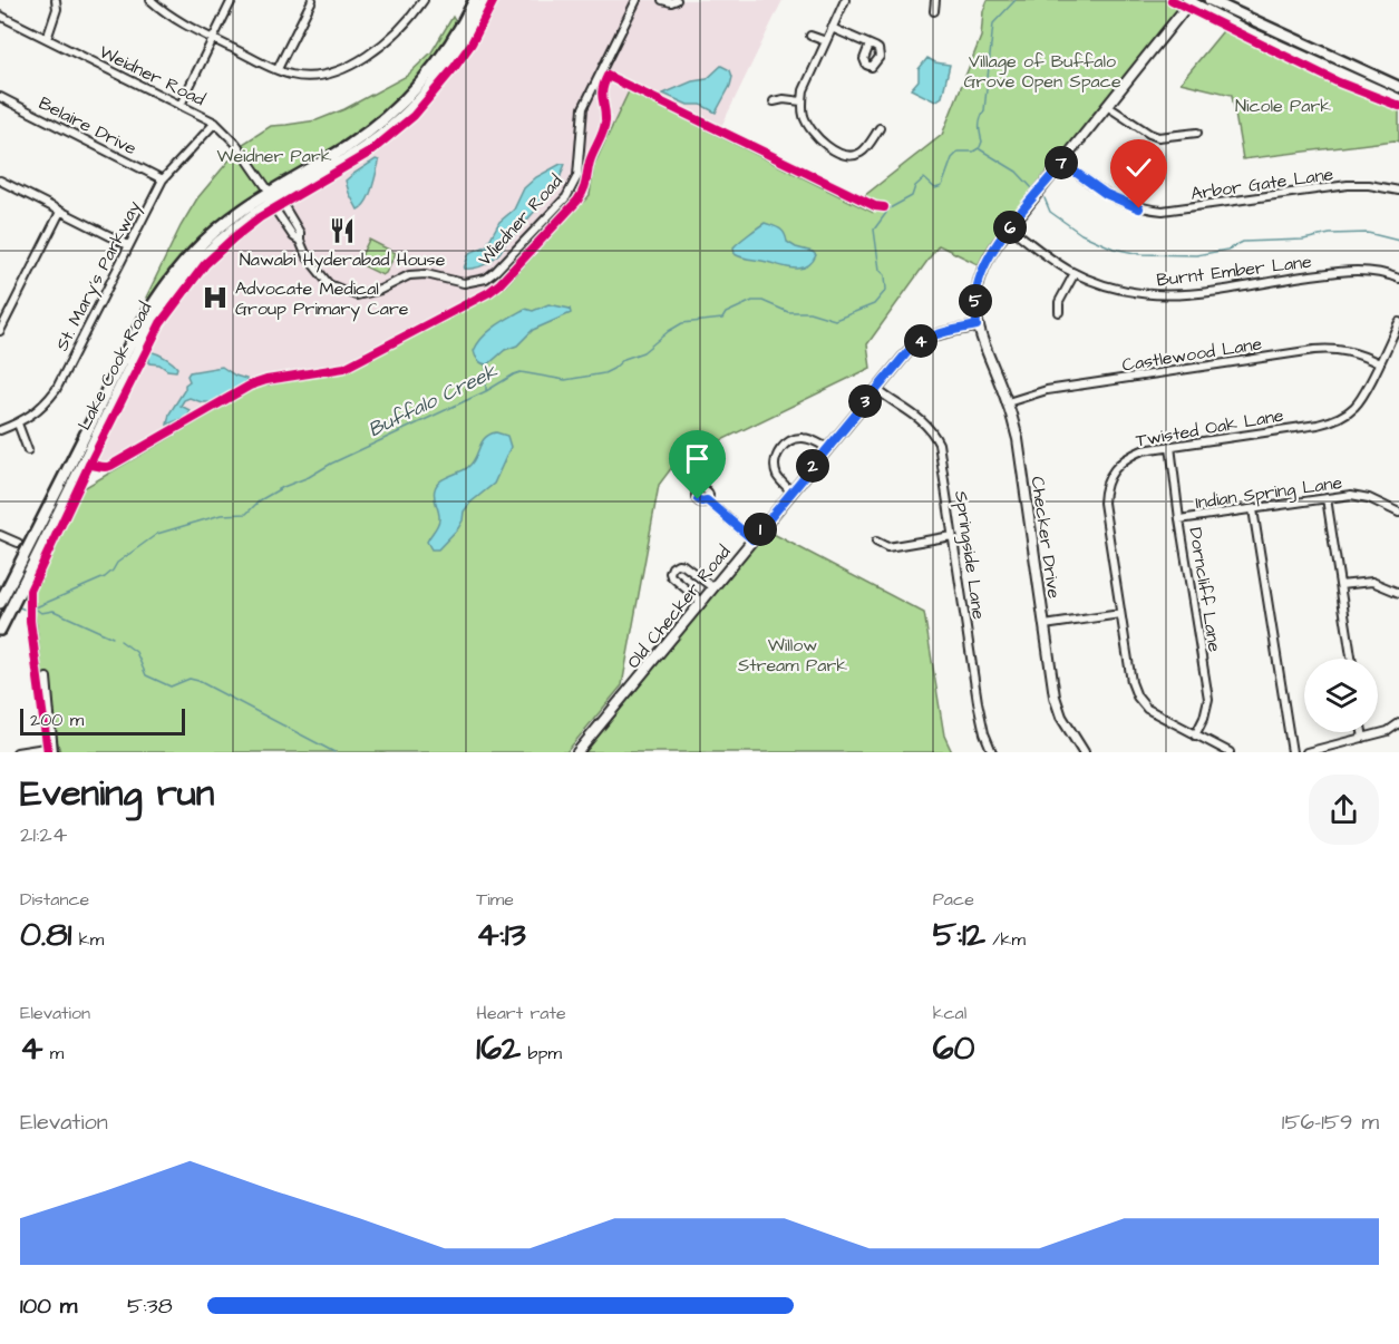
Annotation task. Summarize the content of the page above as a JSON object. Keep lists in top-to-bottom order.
{
  "streets": {
    "main road": ["Lake Cook Road"],
    "street": [
      "Weidner Road",
      "Belaire Drive",
      "Arbor Gate Lane",
      "Wiedner Road",
      "Burnt Ember Lane",
      "St. Mary's Parkway",
      "Castlewood Lane",
      "Twisted Oak Lane",
      "Indian Spring Lane",
      "Checker Drive",
      "Springside Lane",
      "Dorncliff Lane",
      "Old Checker Road"
    ]
  },
  "crossings": [
    ["Weidner Road", "Wiedner Road"],
    ["Weidner Road", "St. Mary's Parkway"],
    ["Weidner Road", "Lake Cook Road"],
    ["Belaire Drive", "St. Mary's Parkway"],
    ["Castlewood Lane", "Twisted Oak Lane"],
    ["Castlewood Lane", "Checker Drive"],
    ["Twisted Oak Lane", "Dorncliff Lane"],
    ["Indian Spring Lane", "Dorncliff Lane"],
    ["Checker Drive", "Old Checker Road"],
    ["Springside Lane", "Old Checker Road"]
  ],
  "water": ["Buffalo Creek"],
  "parks": [
    "Village of Buffalo Grove Open Space",
    "Nicole Park",
    "Weidner Park",
    "Willow Stream Park"
  ],
  "places": {
    "restaurant": ["Nawabi Hyderabad House"],
    "hospital": ["Advocate Medical Group Primary Care"]
  },
  "scale_bar": "200 m",
  "page": {
    "pins": [
      "7",
      "6",
      "5",
      "4",
      "3",
      "2",
      "1"
    ],
    "scale": "200 m",
    "heading": ["Evening run", "21:24"],
    "stats": [
      ["Distance", "0.81 km"],
      ["Time", "4:13"],
      ["Pace", "5:12 /km"],
      ["Elevation", "4 m"],
      ["Heart rate", "162 bpm"],
      ["kcal", "60"]
    ],
    "chart": ["Elevation", "156–159 m"],
    "list": [
      {
        "name": "100 m",
        "note": "5:38"
      }
    ]
  }
}
